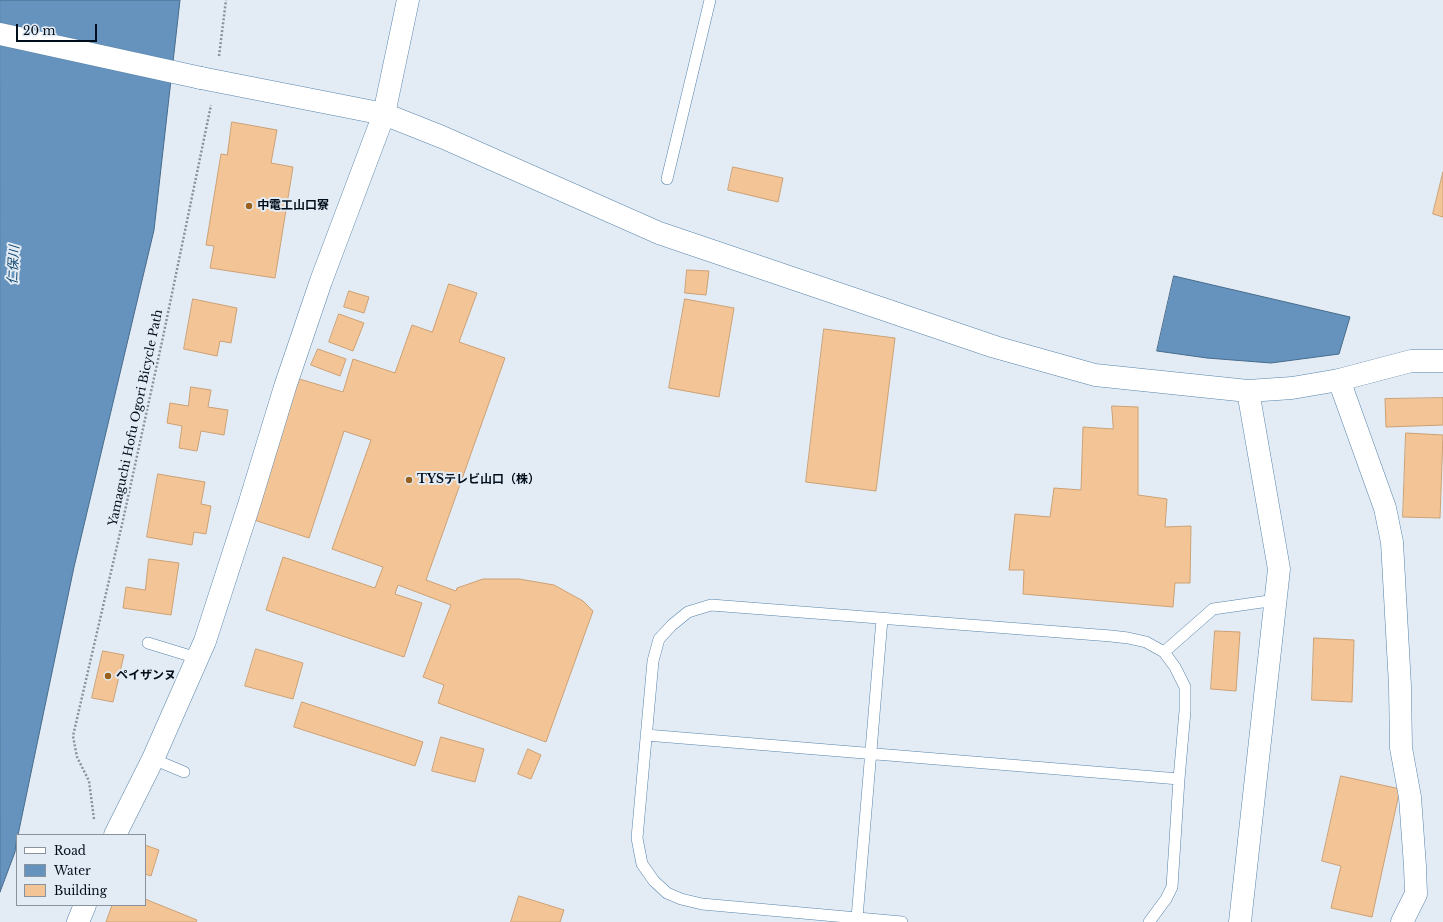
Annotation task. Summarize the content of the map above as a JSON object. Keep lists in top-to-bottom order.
{
  "streets": {
    "path": ["Yamaguchi Hofu Ogori Bicycle Path"]
  },
  "water": ["仁保川"],
  "places": ["中電工山口寮", "TYSテレビ山口（株）", "ペイザンヌ"],
  "legend": ["Road", "Water", "Building"],
  "scale_bar": "20 m"
}
